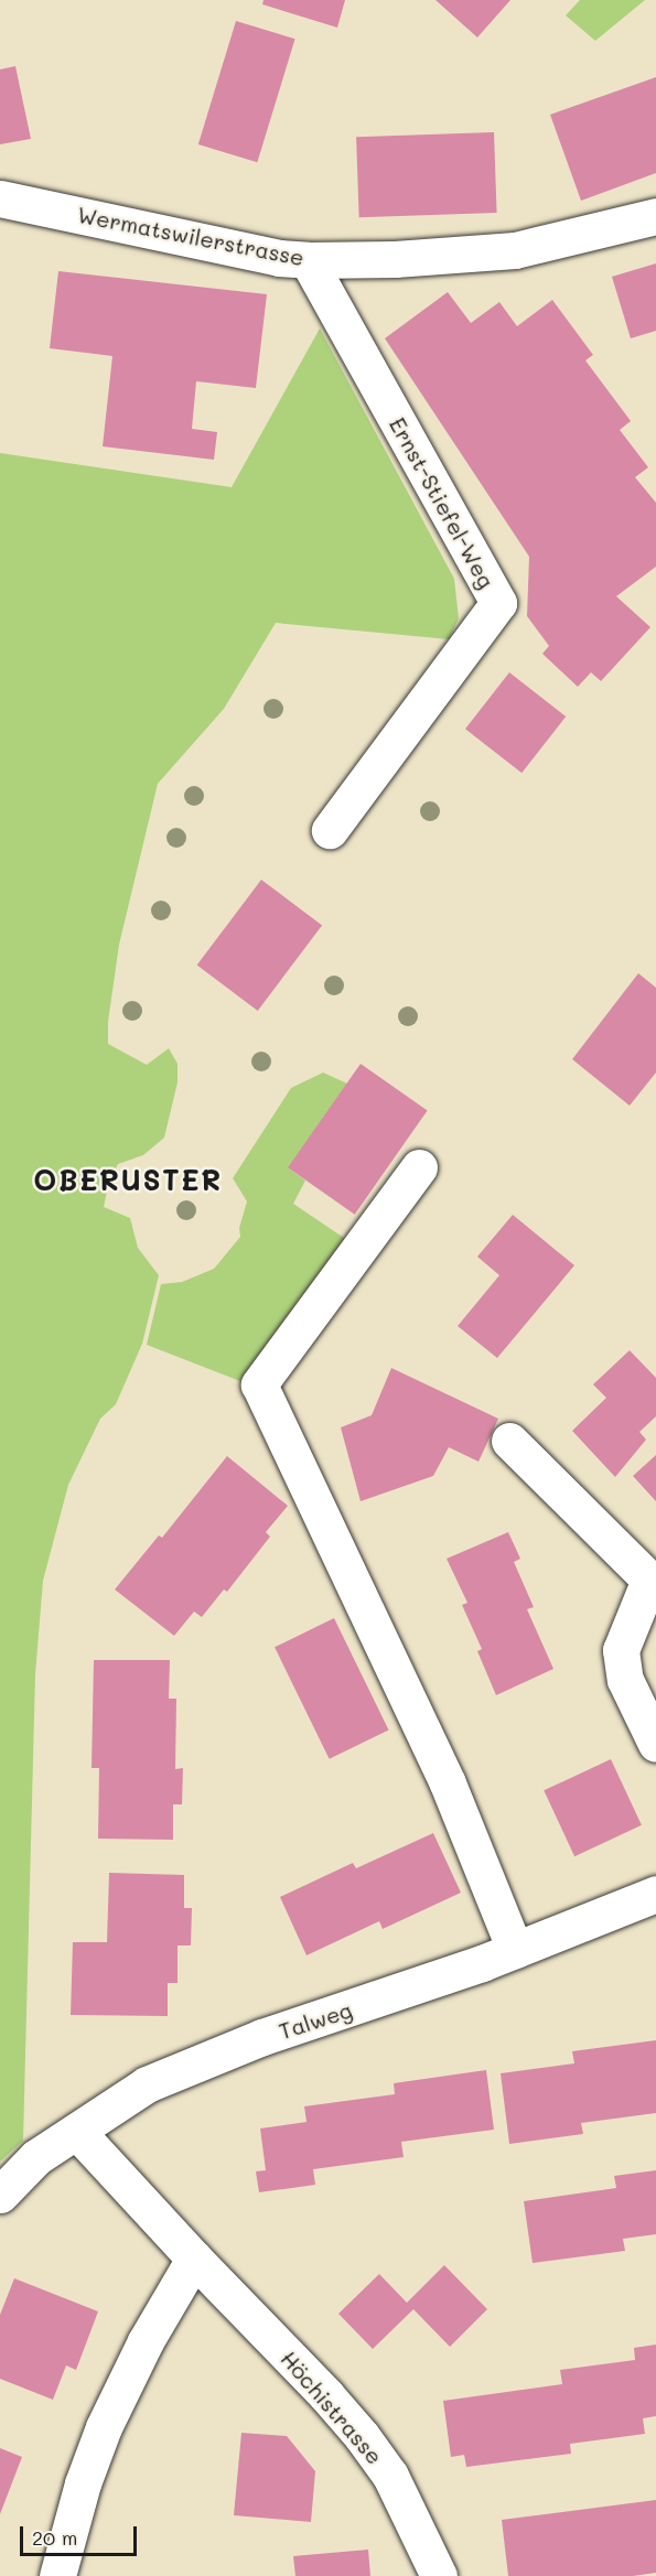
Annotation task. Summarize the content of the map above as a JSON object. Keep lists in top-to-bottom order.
{
  "streets": {
    "street": [
      "Wermatswilerstrasse",
      "Ernst-Stiefel-Weg",
      "Talweg",
      "Höchistrasse"
    ]
  },
  "crossings": [
    ["Wermatswilerstrasse", "Ernst-Stiefel-Weg"],
    ["Talweg", "Höchistrasse"]
  ],
  "districts": ["OBERUSTER"],
  "scale_bar": "20 m"
}
